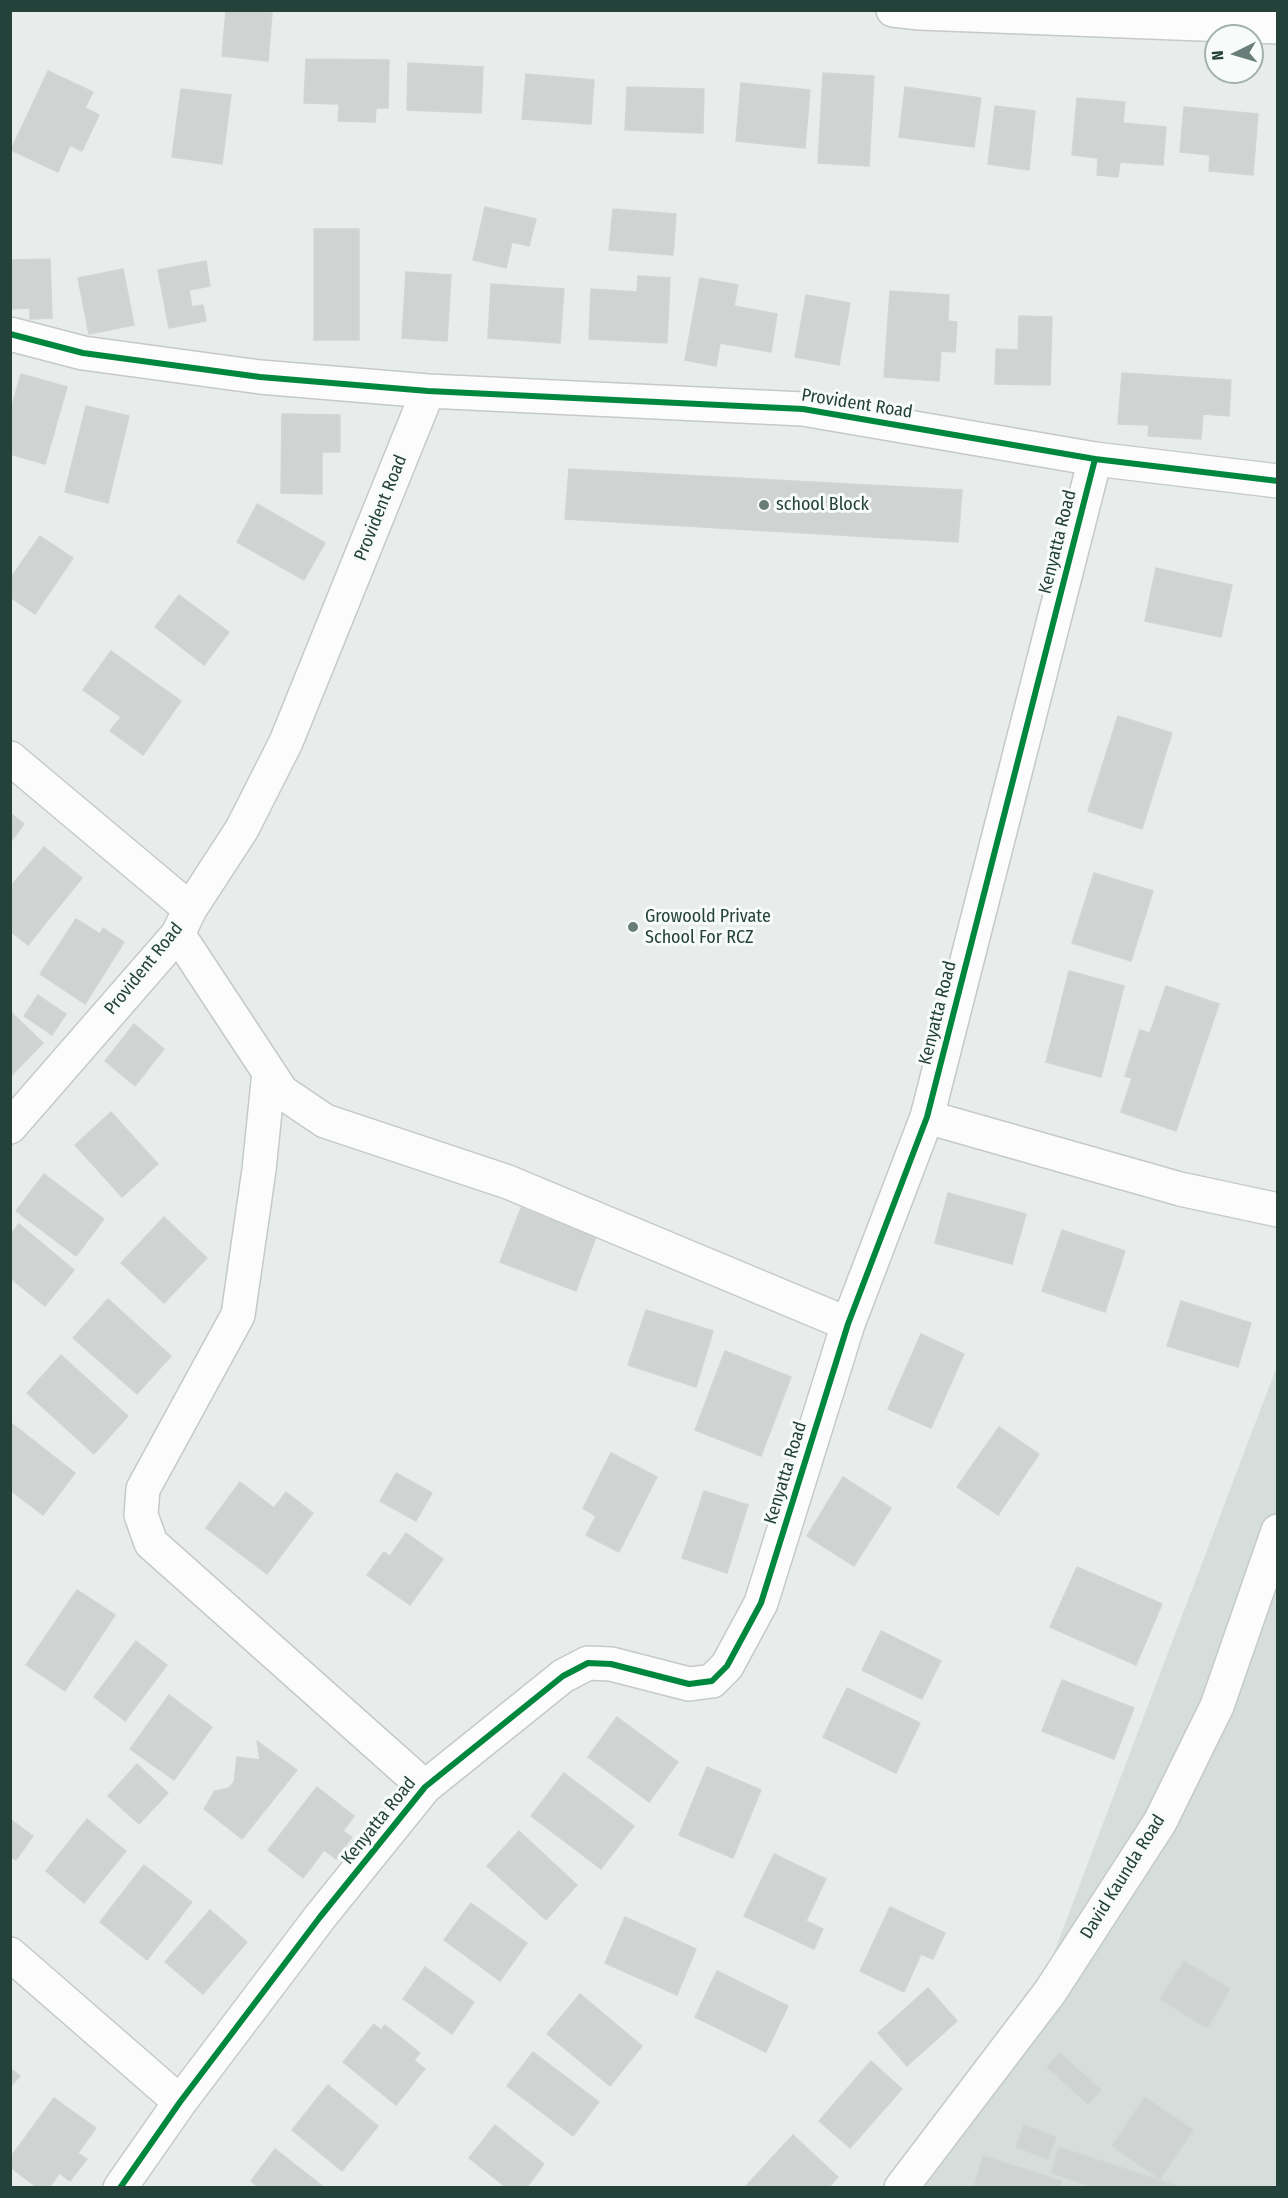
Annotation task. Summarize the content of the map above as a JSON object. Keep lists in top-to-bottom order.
{
  "streets": {
    "street": ["Provident Road", "Kenyatta Road", "David Kaunda Road"]
  },
  "crossings": [
    ["Provident Road", "Kenyatta Road"]
  ],
  "places": ["school Block", "Growoold Private School For RCZ"],
  "north": "left"
}
